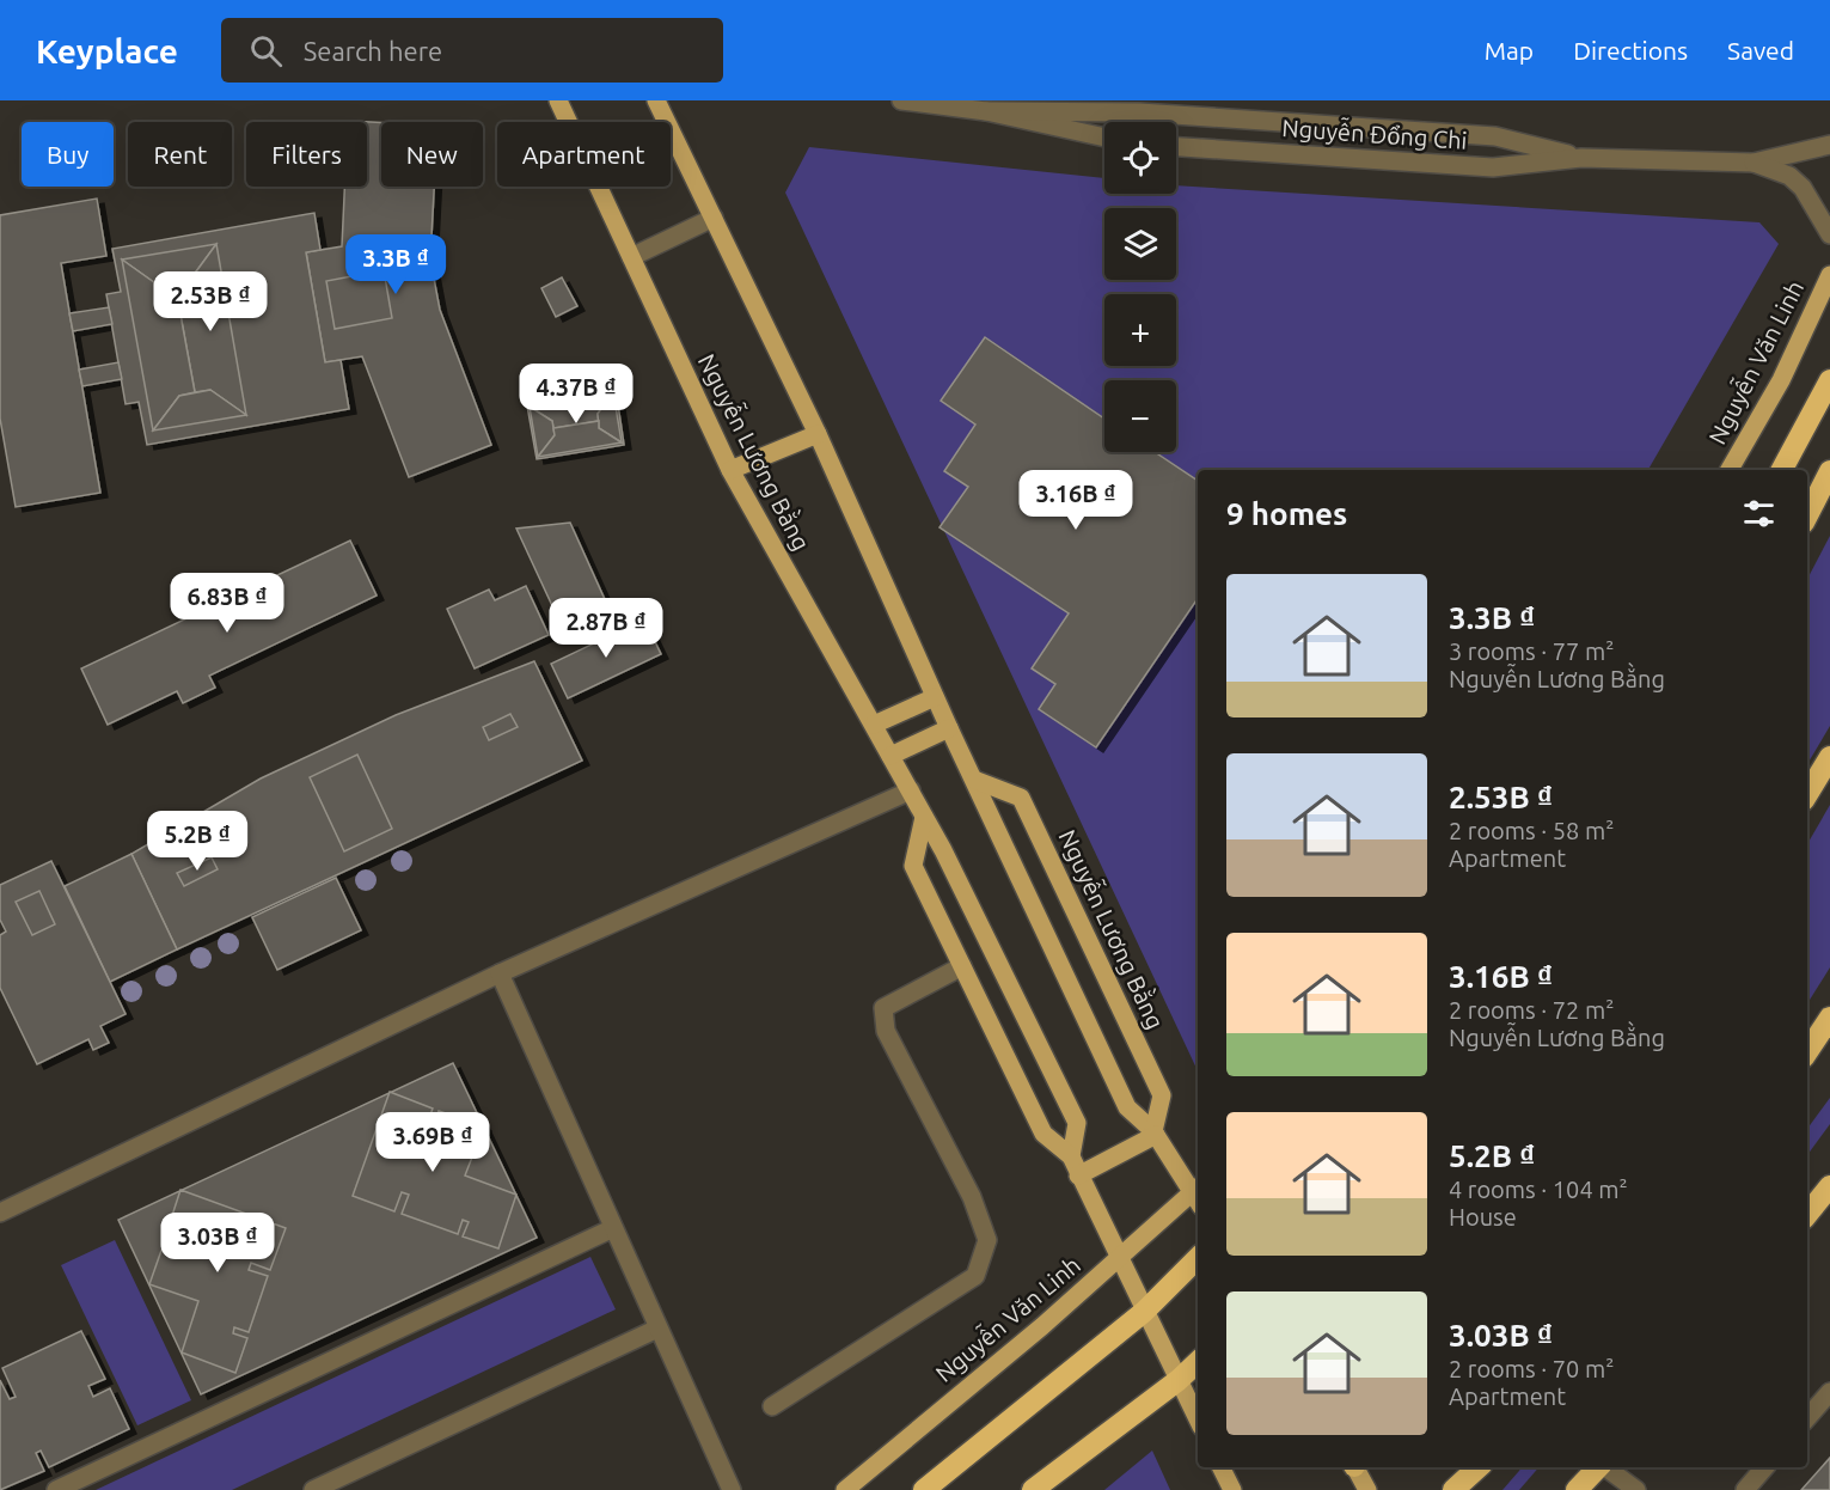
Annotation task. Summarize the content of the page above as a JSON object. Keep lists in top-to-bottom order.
{
  "streets": {
    "main road": ["Nguyễn Văn Linh", "Nguyễn Lương Bằng"],
    "street": ["Nguyễn Đổng Chi"]
  },
  "crossings": [
    ["Nguyễn Văn Linh", "Nguyễn Lương Bằng"]
  ],
  "page": {
    "header": "Keyplace",
    "search": "Search here",
    "nav": ["Map", "Directions", "Saved"],
    "map_buttons": ["+", "−"],
    "chip": [
      "Buy",
      "Rent",
      "Filters",
      "New",
      "Apartment"
    ],
    "price": [
      "3.3B ₫",
      "2.53B ₫",
      "4.37B ₫",
      "3.16B ₫",
      "6.83B ₫",
      "2.87B ₫",
      "5.2B ₫",
      "3.69B ₫",
      "3.03B ₫"
    ],
    "heading": "9 homes",
    "list": [
      {
        "name": "3.3B ₫",
        "note": "3 rooms · 77 m² · Nguyễn Lương Bằng"
      },
      {
        "name": "2.53B ₫",
        "note": "2 rooms · 58 m² · Apartment"
      },
      {
        "name": "3.16B ₫",
        "note": "2 rooms · 72 m² · Nguyễn Lương Bằng"
      },
      {
        "name": "5.2B ₫",
        "note": "4 rooms · 104 m² · House"
      },
      {
        "name": "3.03B ₫",
        "note": "2 rooms · 70 m² · Apartment"
      }
    ]
  }
}
